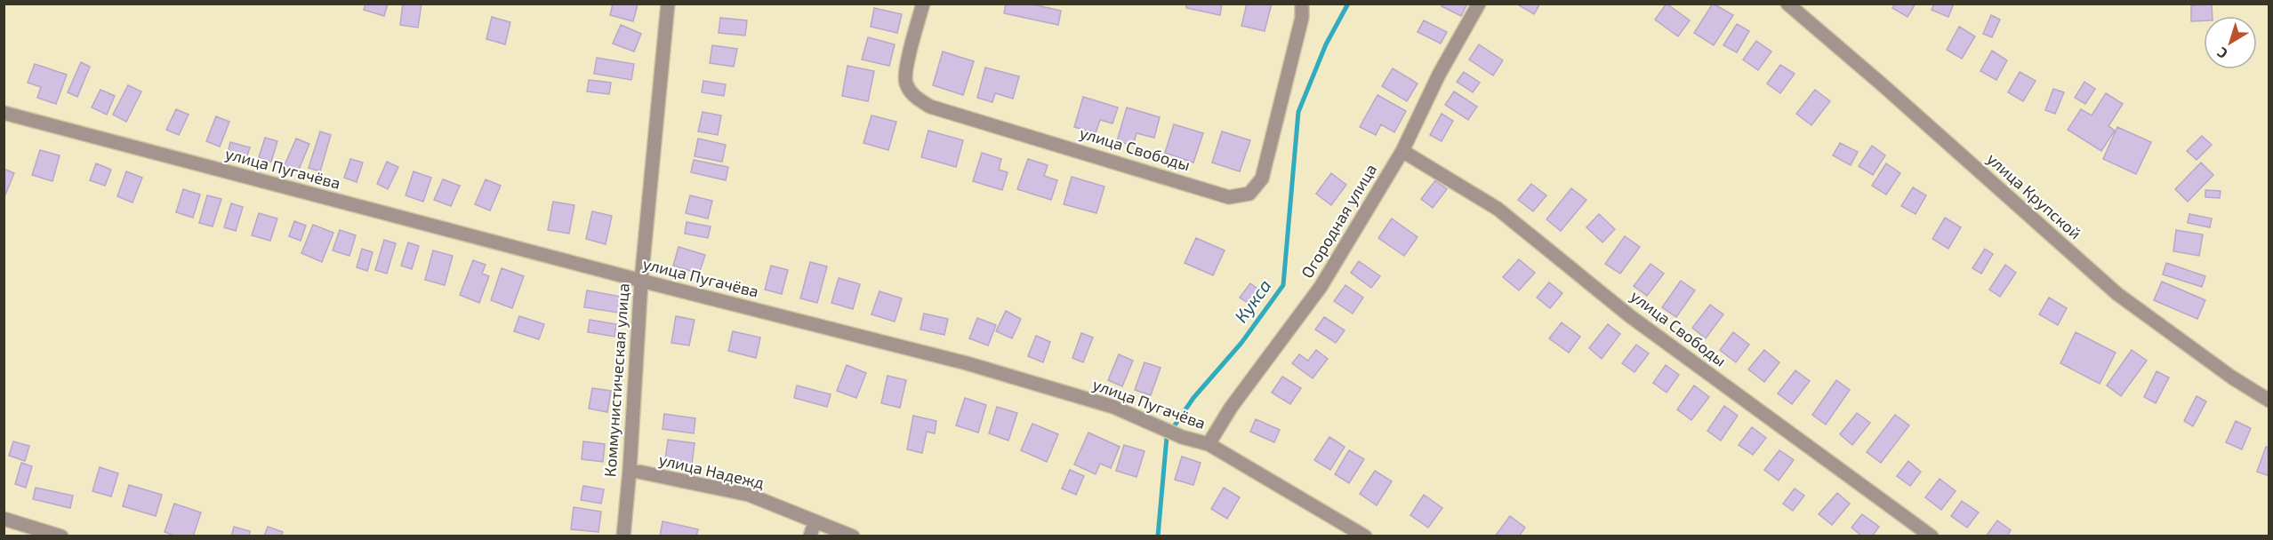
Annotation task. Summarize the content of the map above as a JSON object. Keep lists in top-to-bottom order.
{
  "streets": {
    "street": [
      "улица Свободы",
      "улица Пугачёва",
      "улица Крупской",
      "Огородная улица",
      "Коммунистическая улица",
      "улица Надежд"
    ]
  },
  "crossings": [
    ["улица Свободы", "Огородная улица"],
    ["улица Пугачёва", "Огородная улица"],
    ["улица Пугачёва", "Коммунистическая улица"],
    ["Коммунистическая улица", "улица Надежд"]
  ],
  "water": ["Кукса"],
  "north": "bottom left"
}
